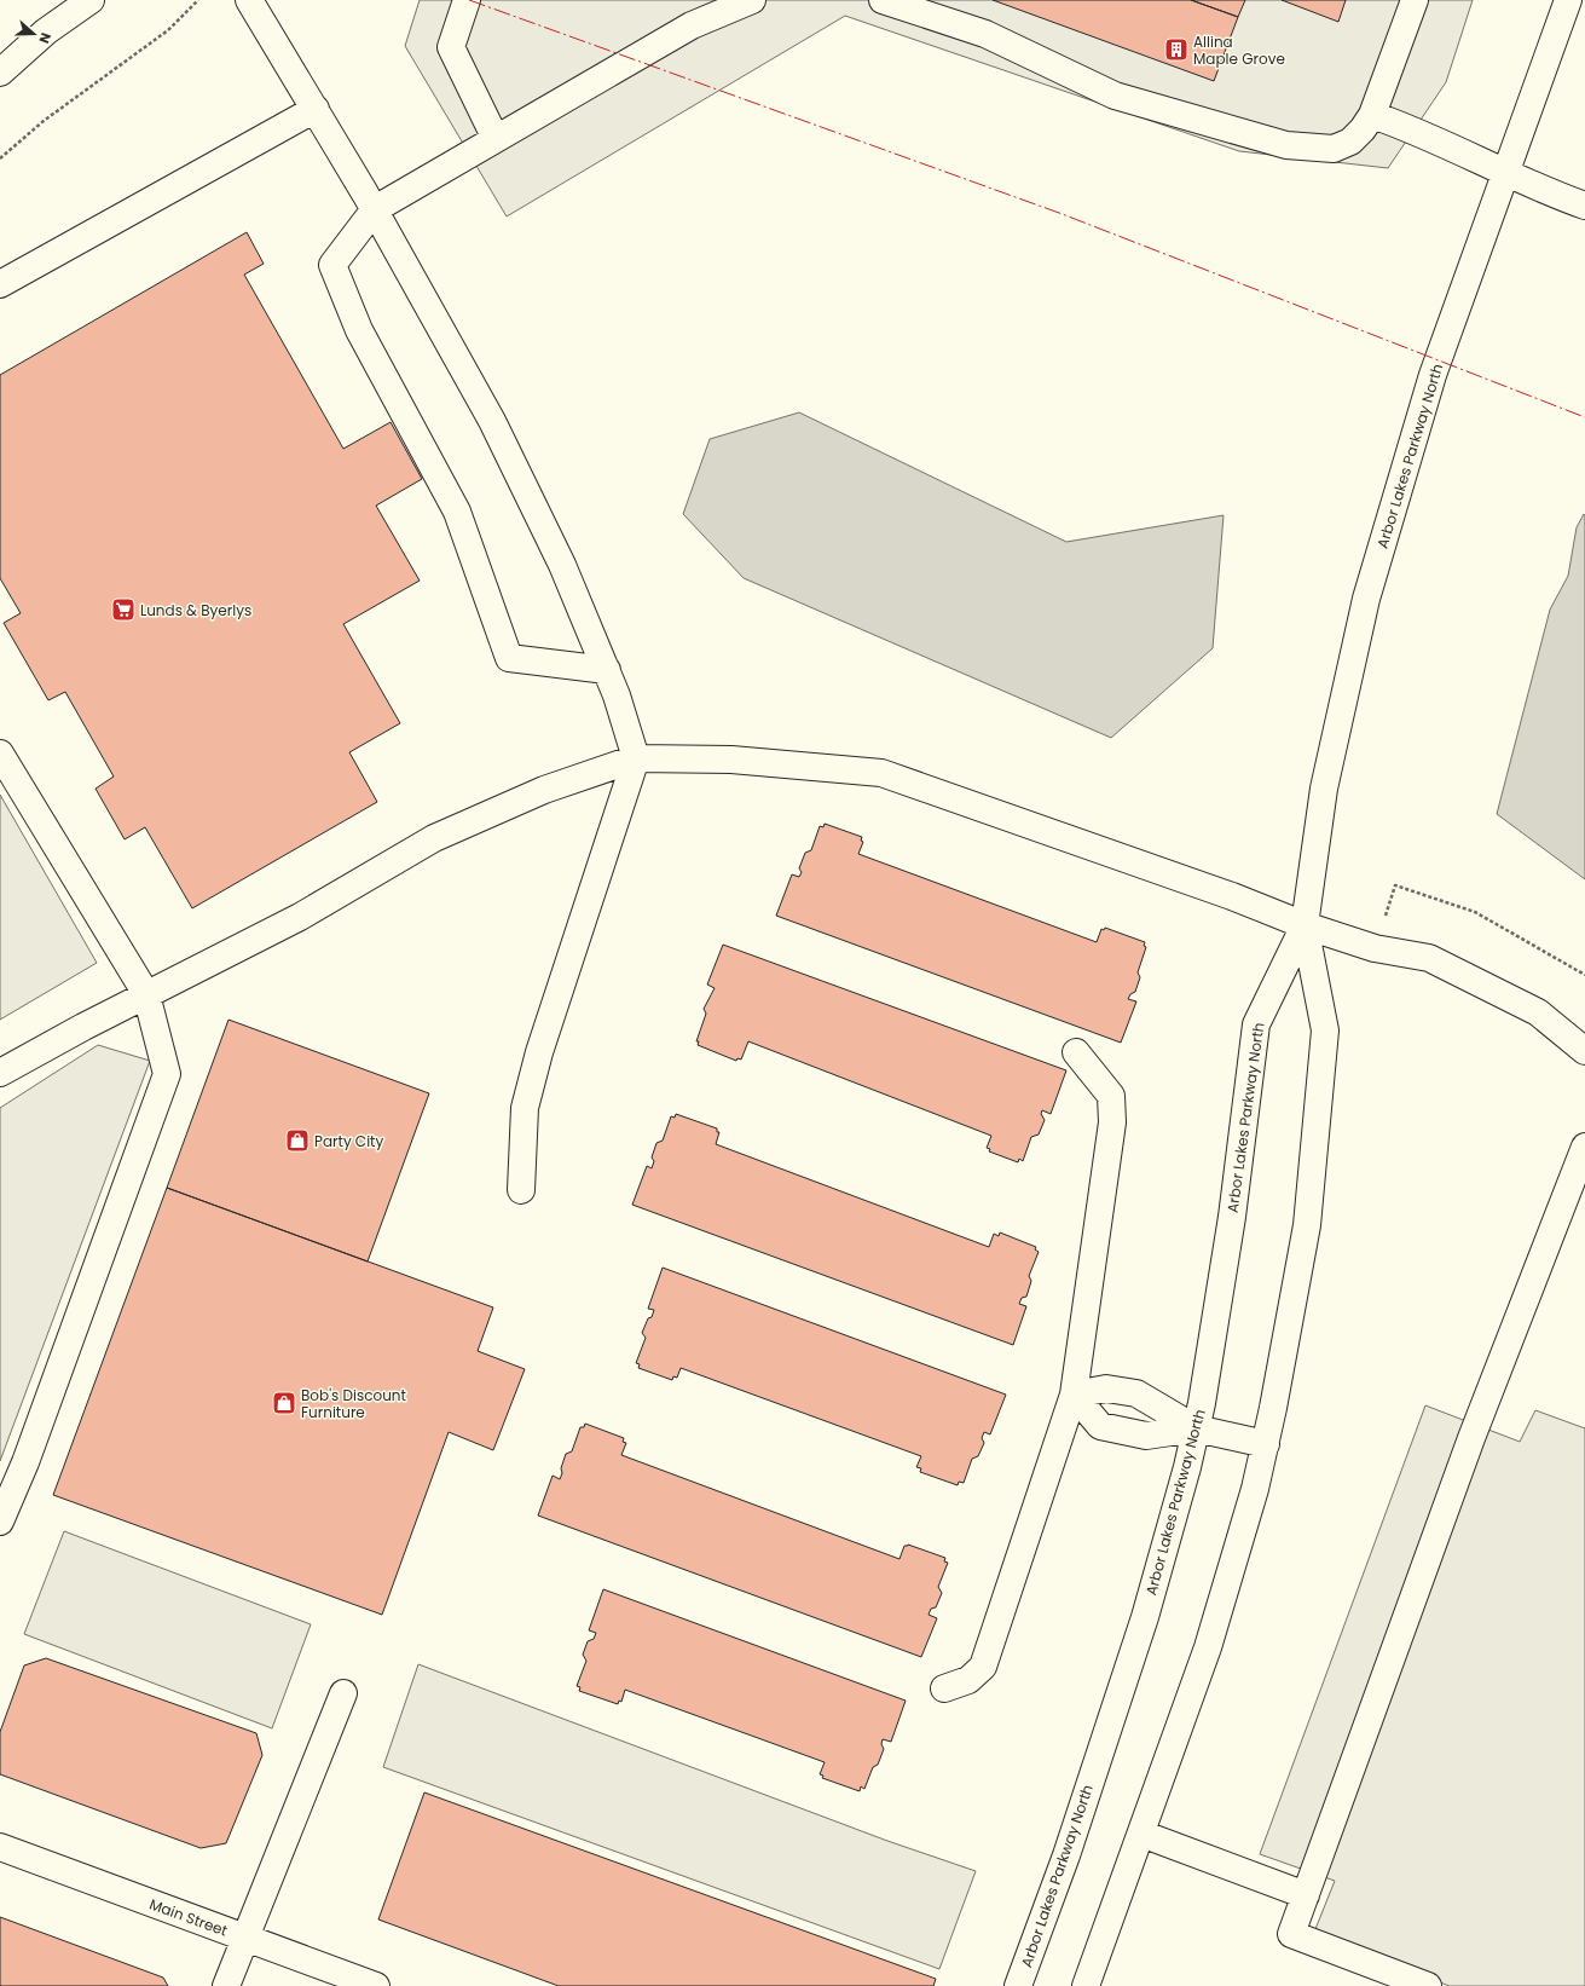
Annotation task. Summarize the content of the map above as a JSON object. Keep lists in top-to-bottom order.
{
  "streets": {
    "street": ["Arbor Lakes Parkway North", "Main Street"]
  },
  "places": {
    "building": ["Allina Maple Grove"],
    "supermarket": ["Lunds & Byerlys"],
    "shop": ["Party City", "Bob's Discount Furniture"]
  },
  "north": "right"
}
